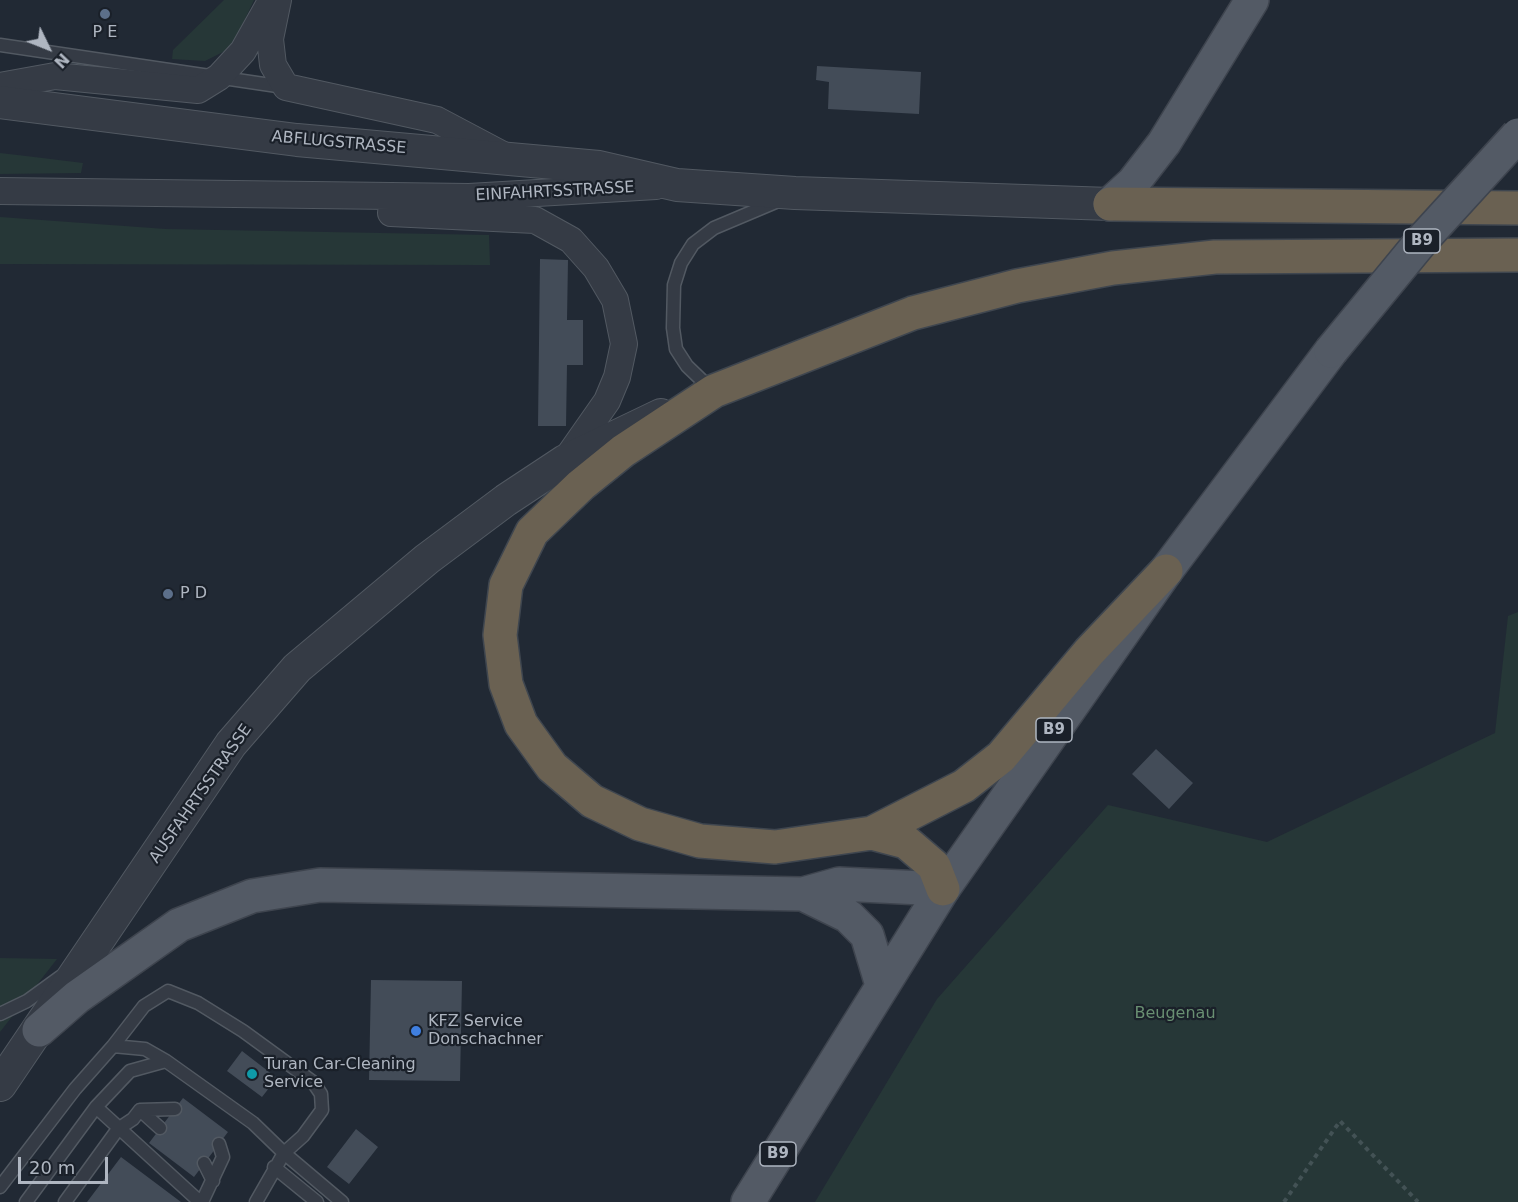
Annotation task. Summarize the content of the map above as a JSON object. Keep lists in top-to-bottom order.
{
  "streets": {
    "main road": ["B9"],
    "street": ["ABFLUGSTRASSE", "EINFAHRTSSTRASSE", "AUSFAHRTSSTRASSE"]
  },
  "crossings": [
    ["ABFLUGSTRASSE", "EINFAHRTSSTRASSE"]
  ],
  "parks": ["Beugenau"],
  "places": [
    "P E",
    "P D",
    "KFZ Service Donschachner",
    "Turan Car-Cleaning Service"
  ],
  "scale_bar": "20 m",
  "north": "bottom right"
}
